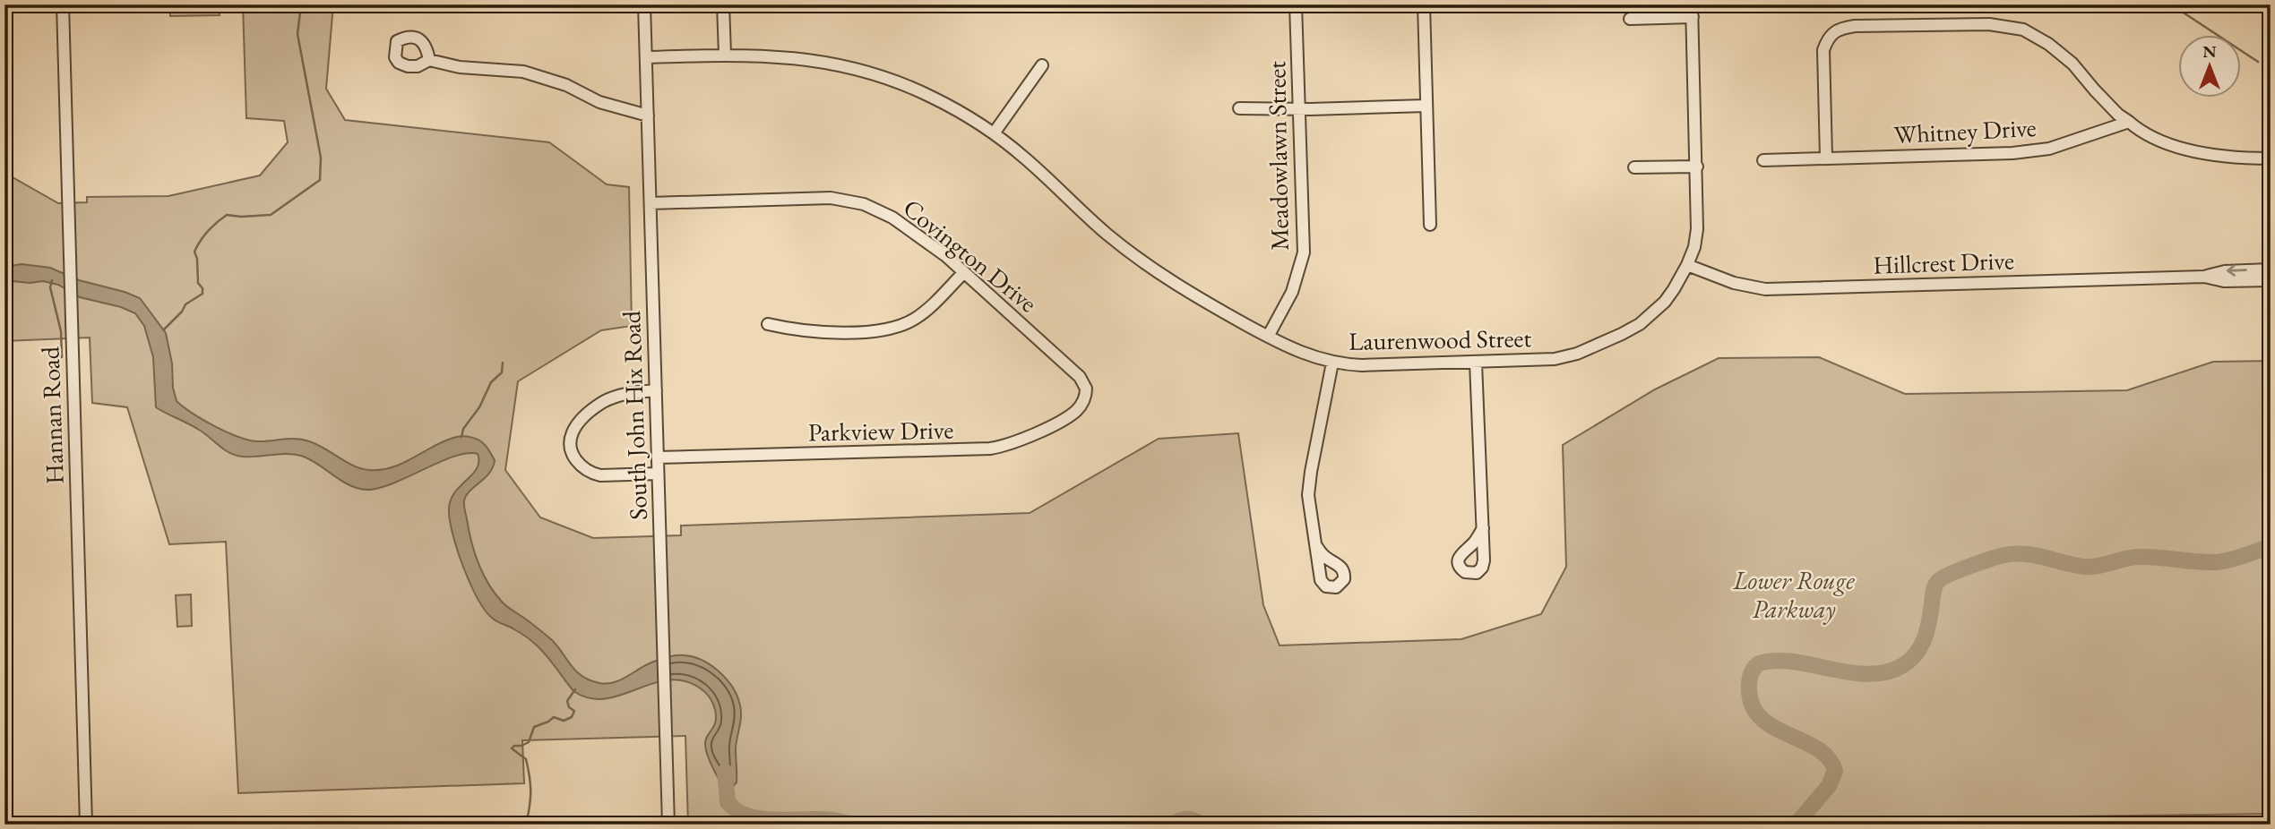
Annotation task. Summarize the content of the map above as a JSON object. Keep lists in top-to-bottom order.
{
  "streets": {
    "street": [
      "Whitney Drive",
      "Meadowlawn Street",
      "Covington Drive",
      "Hillcrest Drive",
      "Laurenwood Street",
      "Hannan Road",
      "South John Hix Road",
      "Parkview Drive"
    ]
  },
  "crossings": [
    ["Meadowlawn Street", "Laurenwood Street"],
    ["Covington Drive", "South John Hix Road"],
    ["Covington Drive", "Parkview Drive"],
    ["Hillcrest Drive", "Laurenwood Street"],
    ["Laurenwood Street", "South John Hix Road"],
    ["South John Hix Road", "Parkview Drive"]
  ],
  "parks": ["Lower Rouge Parkway"],
  "north": "top"
}
